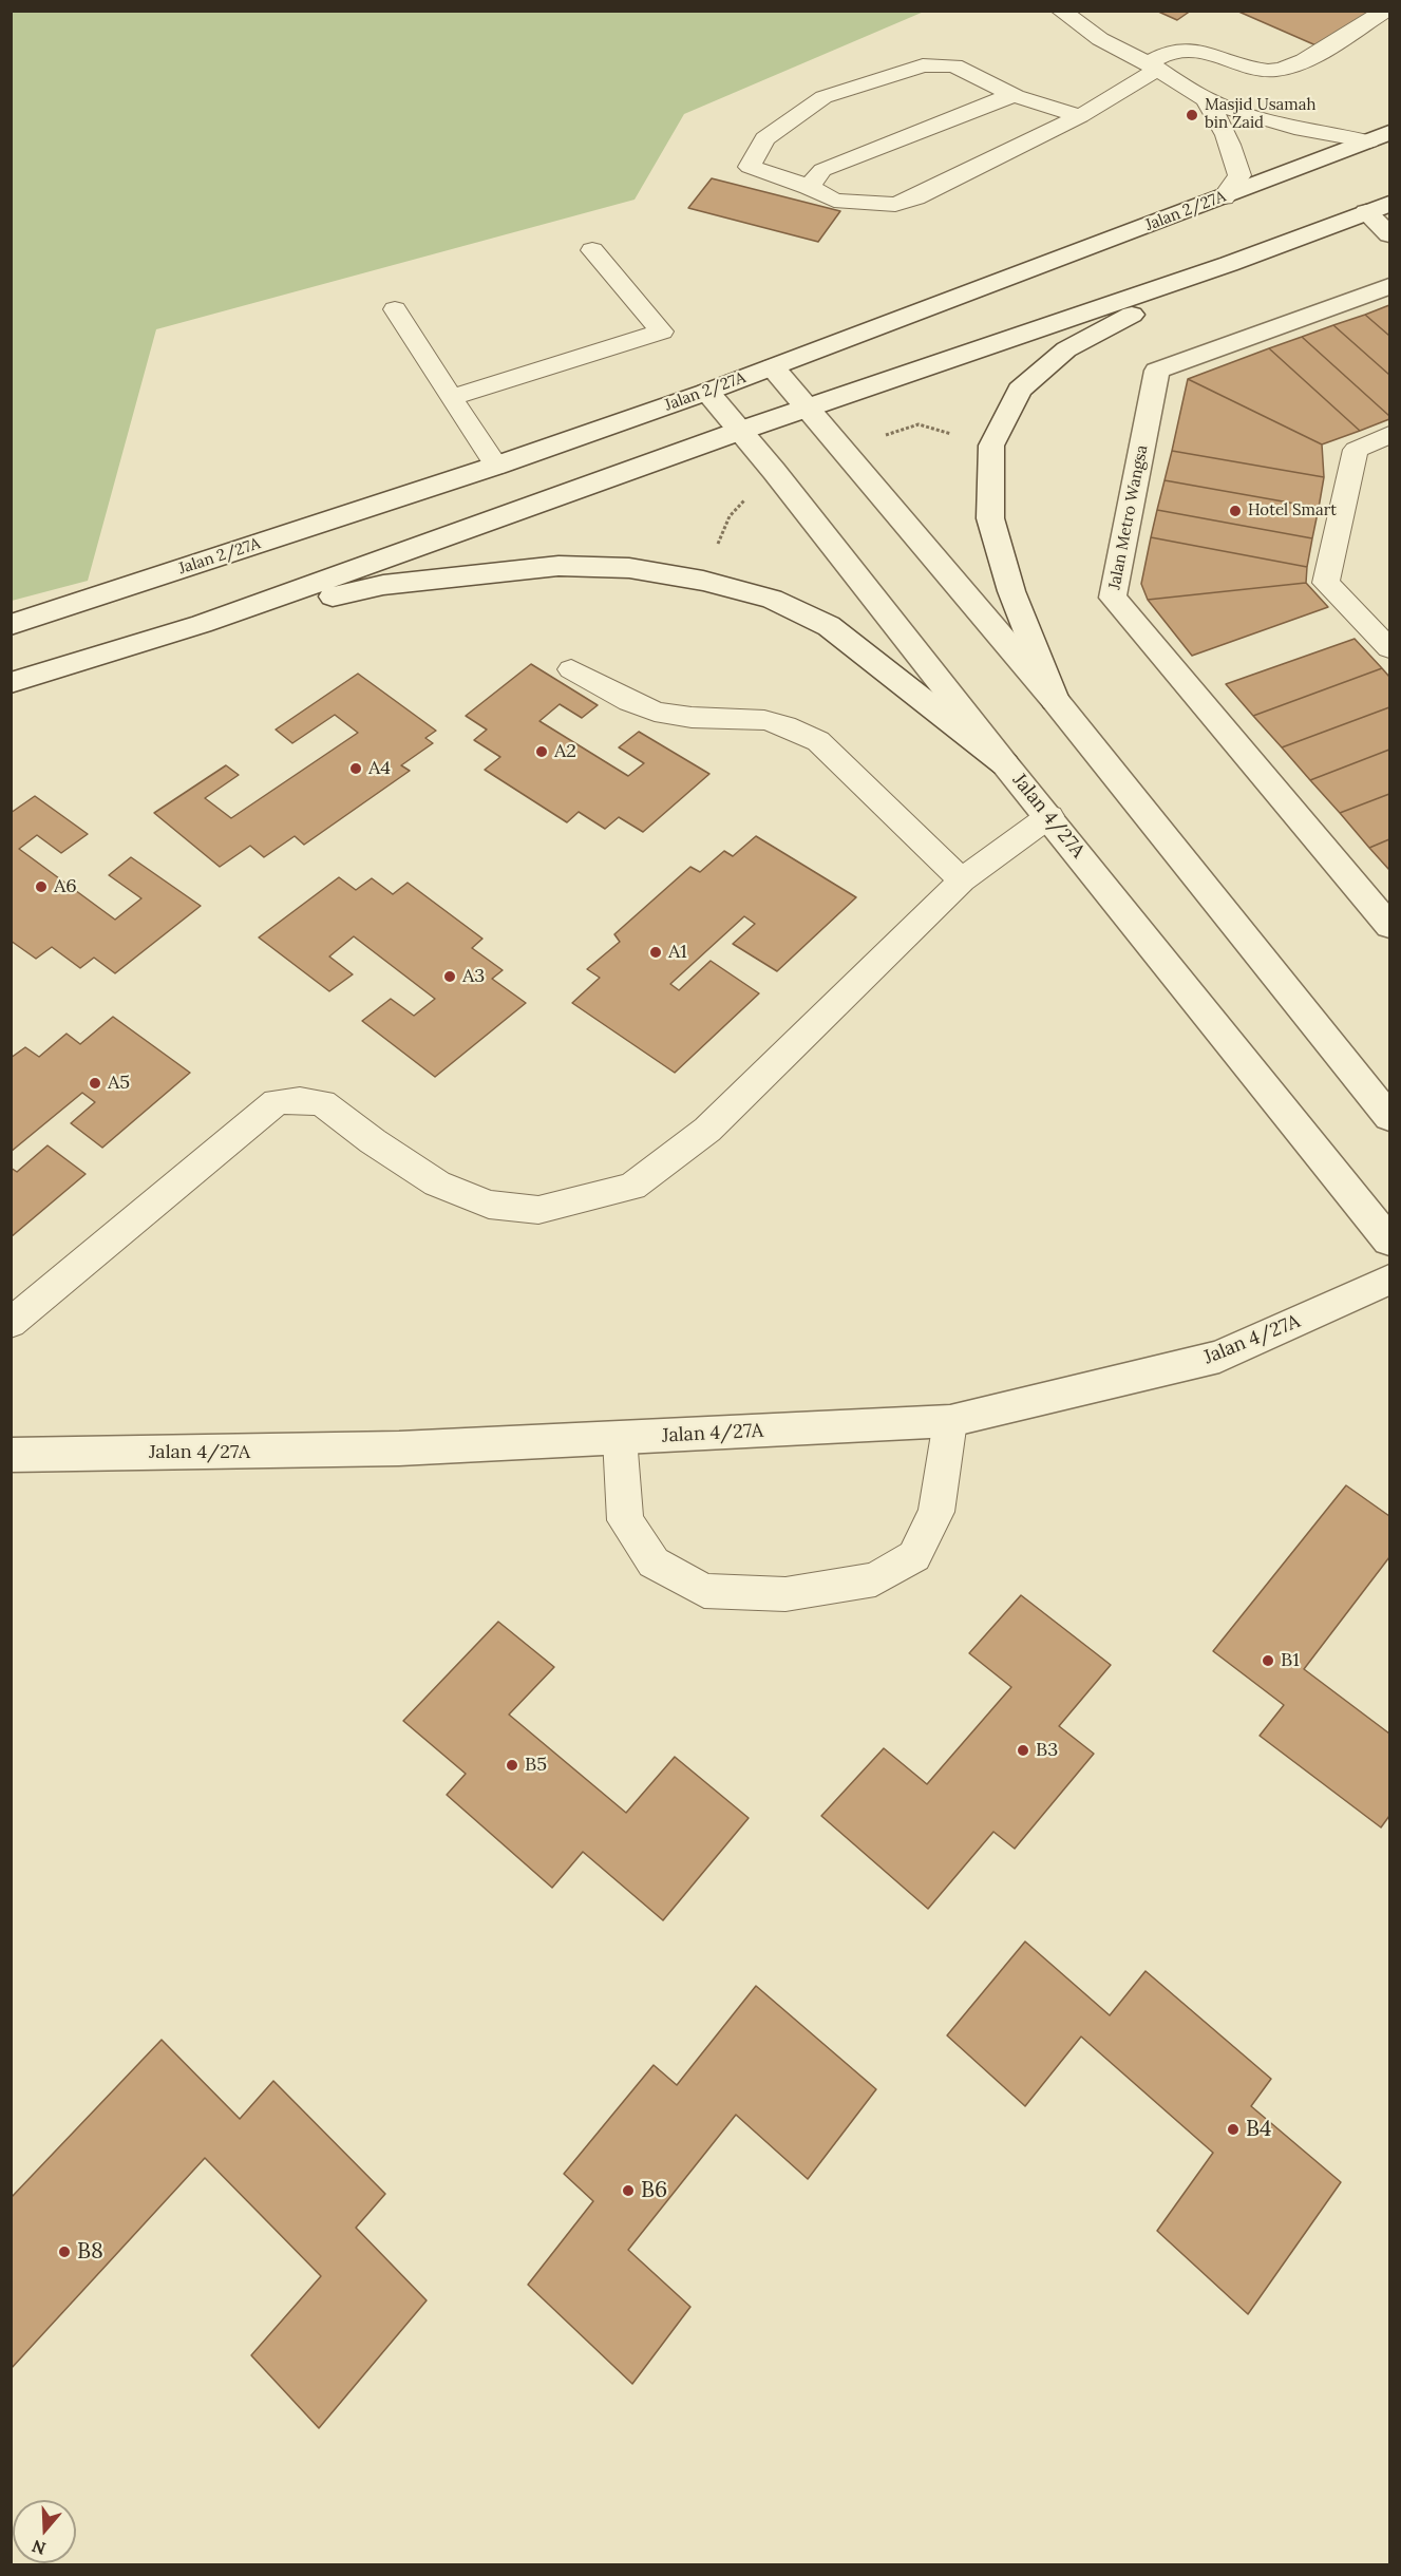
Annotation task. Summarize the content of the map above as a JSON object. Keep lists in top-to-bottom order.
{
  "streets": {
    "main road": ["Jalan 2/27A", "Jalan Metro Wangsa", "Jalan 4/27A"]
  },
  "crossings": [
    ["Jalan 2/27A", "Jalan 4/27A"]
  ],
  "places": [
    "Masjid Usamah bin Zaid",
    "Hotel Smart",
    "A2",
    "A4",
    "A6",
    "A1",
    "A3",
    "A5",
    "B1",
    "B3",
    "B5",
    "B4",
    "B6",
    "B8"
  ],
  "north": "bottom"
}
